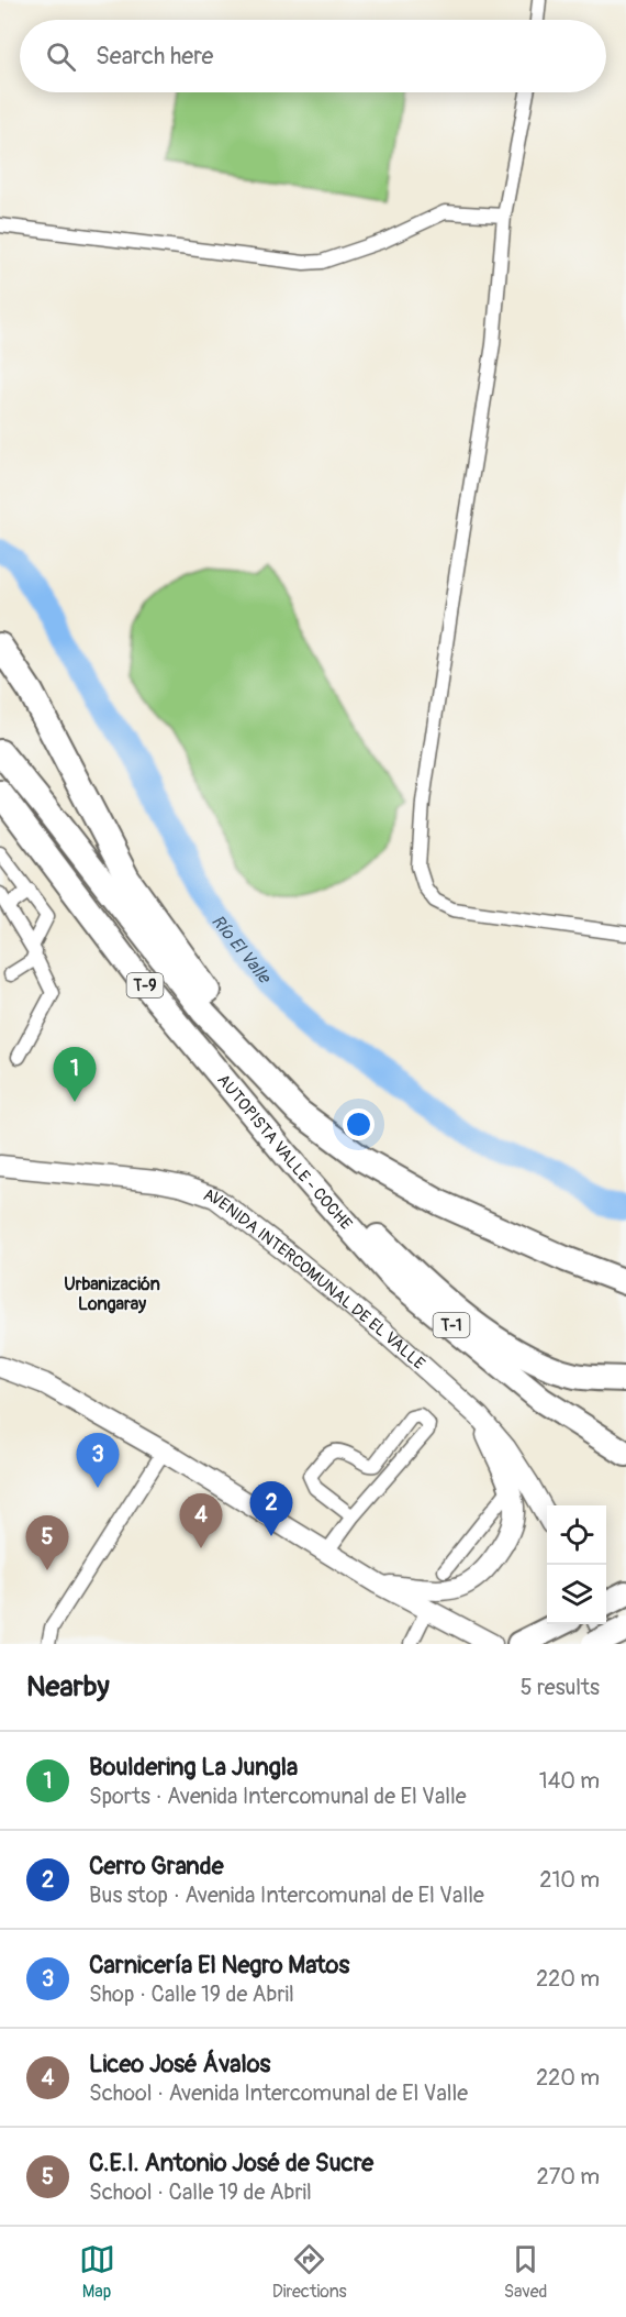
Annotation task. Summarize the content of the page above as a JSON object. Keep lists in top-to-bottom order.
{
  "streets": {
    "highway": ["T-9", "AUTOPISTA VALLE - COCHE", "T-1"],
    "main road": ["AVENIDA INTERCOMUNAL DE EL VALLE"]
  },
  "districts": ["Urbanización Longaray"],
  "water": ["Río El Valle"],
  "page": {
    "search": "Search here",
    "pins": [
      "1",
      "3",
      "2",
      "4",
      "5"
    ],
    "heading": ["Nearby", "5 results"],
    "list": [
      {
        "mark": "1",
        "name": "Bouldering La Jungla",
        "note": "Sports · Avenida Intercomunal de El Valle",
        "value": "140 m"
      },
      {
        "mark": "2",
        "name": "Cerro Grande",
        "note": "Bus stop · Avenida Intercomunal de El Valle",
        "value": "210 m"
      },
      {
        "mark": "3",
        "name": "Carnicería El Negro Matos",
        "note": "Shop · Calle 19 de Abril",
        "value": "220 m"
      },
      {
        "mark": "4",
        "name": "Liceo José Ávalos",
        "note": "School · Avenida Intercomunal de El Valle",
        "value": "220 m"
      },
      {
        "mark": "5",
        "name": "C.E.I. Antonio José de Sucre",
        "note": "School · Calle 19 de Abril",
        "value": "270 m"
      }
    ],
    "nav": ["Map", "Directions", "Saved"]
  }
}
